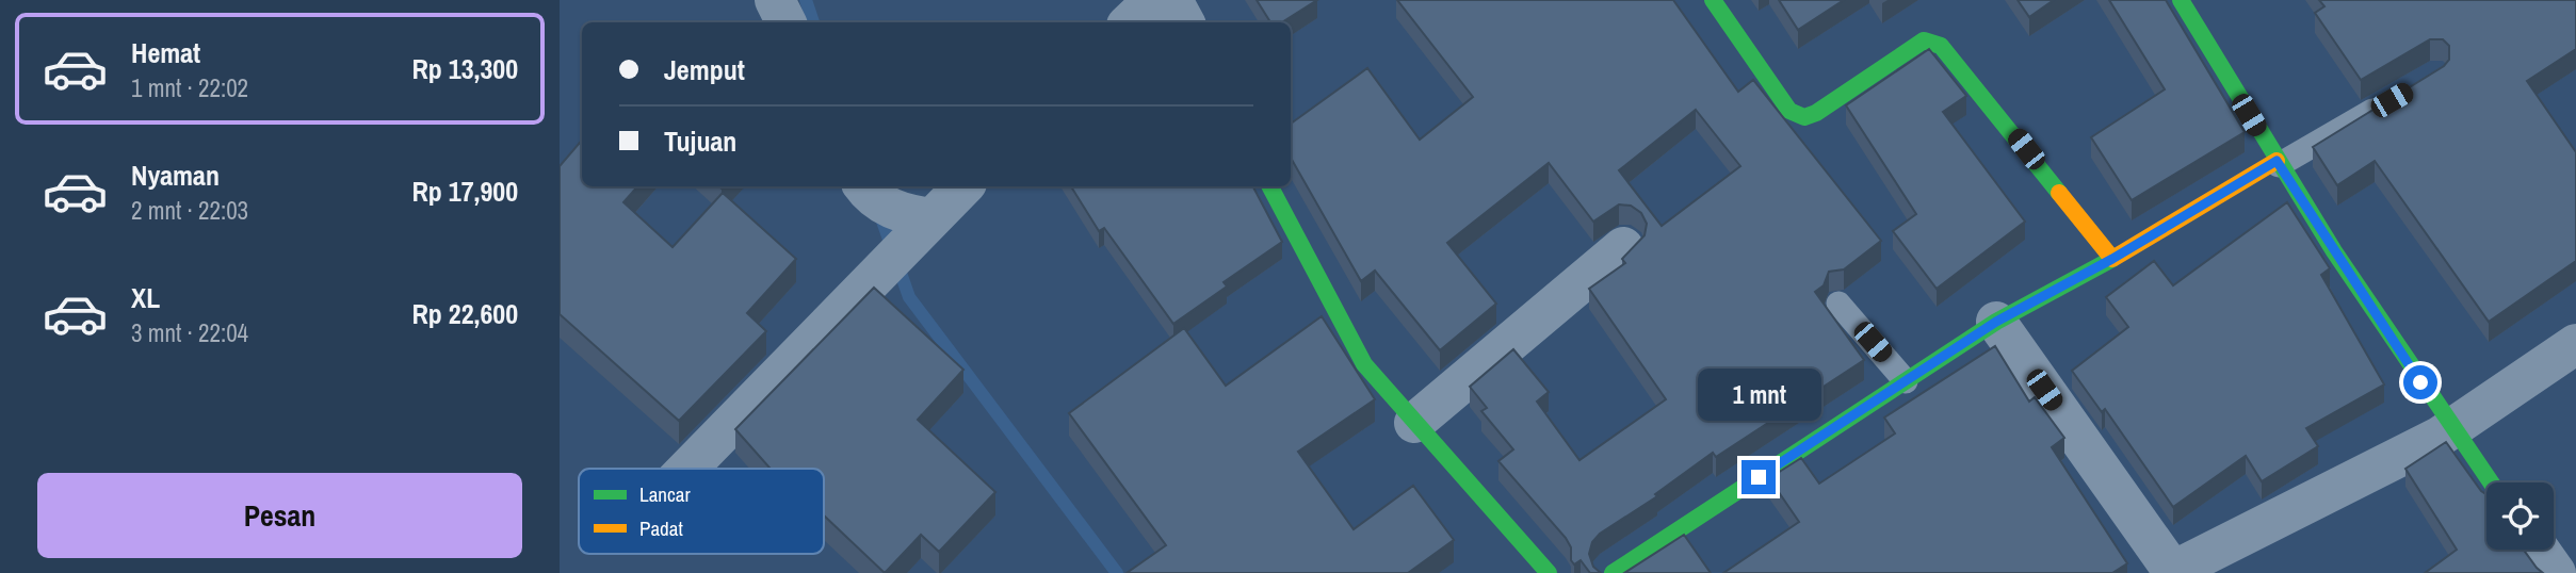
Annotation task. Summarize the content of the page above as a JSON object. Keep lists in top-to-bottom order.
{
  "legend": ["Lancar", "Padat"],
  "page": {
    "list": [
      {
        "name": "Hemat",
        "note": "1 mnt · 22:02",
        "value": "Rp 13,300"
      },
      {
        "name": "Nyaman",
        "note": "2 mnt · 22:03",
        "value": "Rp 17,900"
      },
      {
        "name": "XL",
        "note": "3 mnt · 22:04",
        "value": "Rp 22,600"
      }
    ],
    "banner": ["Jemput", "Tujuan"],
    "bubble": "1 mnt",
    "buttons": "Pesan"
  }
}
